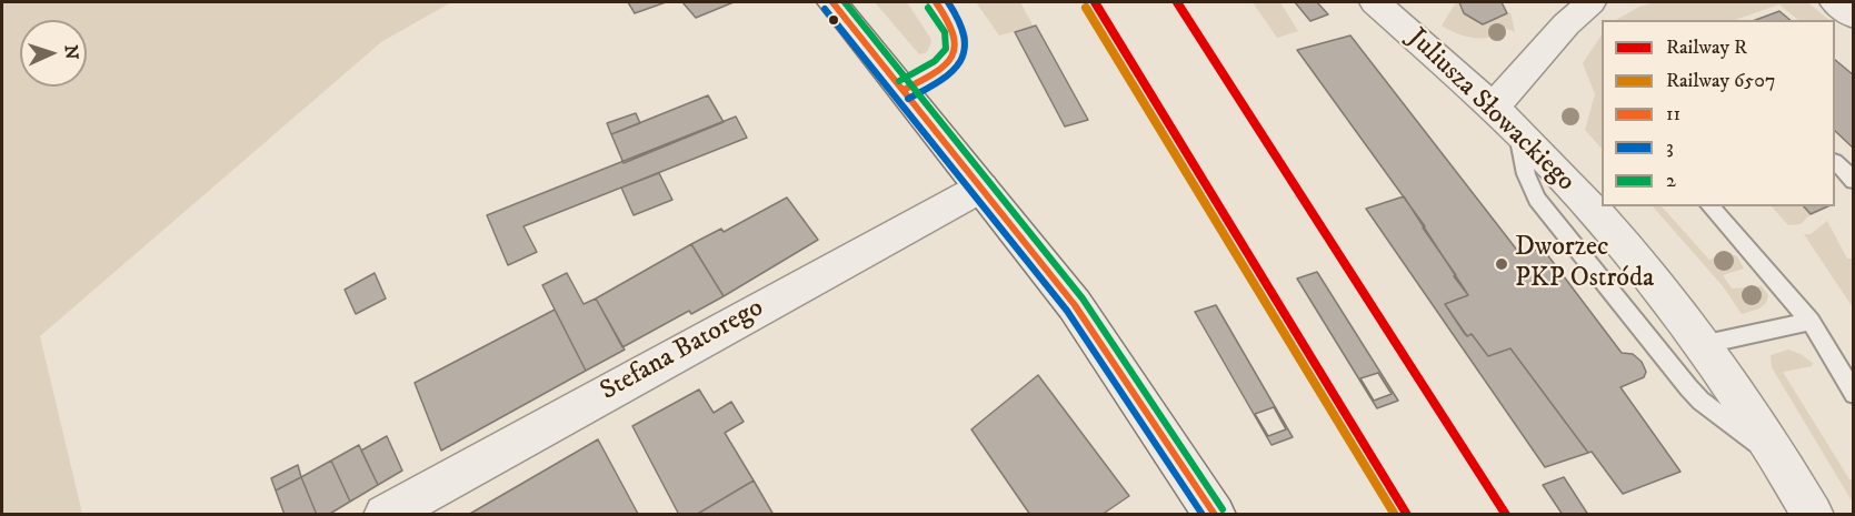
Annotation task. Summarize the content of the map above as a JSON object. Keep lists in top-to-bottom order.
{
  "streets": {
    "street": ["Juliusza Słowackiego", "Stefana Batorego"]
  },
  "places": ["Dworzec PKP Ostróda"],
  "lines": [
    "rail line R",
    "transit line 11",
    "transit line 3",
    "transit line 2",
    "rail line 6507"
  ],
  "legend": [
    "Railway R",
    "Railway 6507",
    "11",
    "3",
    "2"
  ],
  "north": "right"
}
